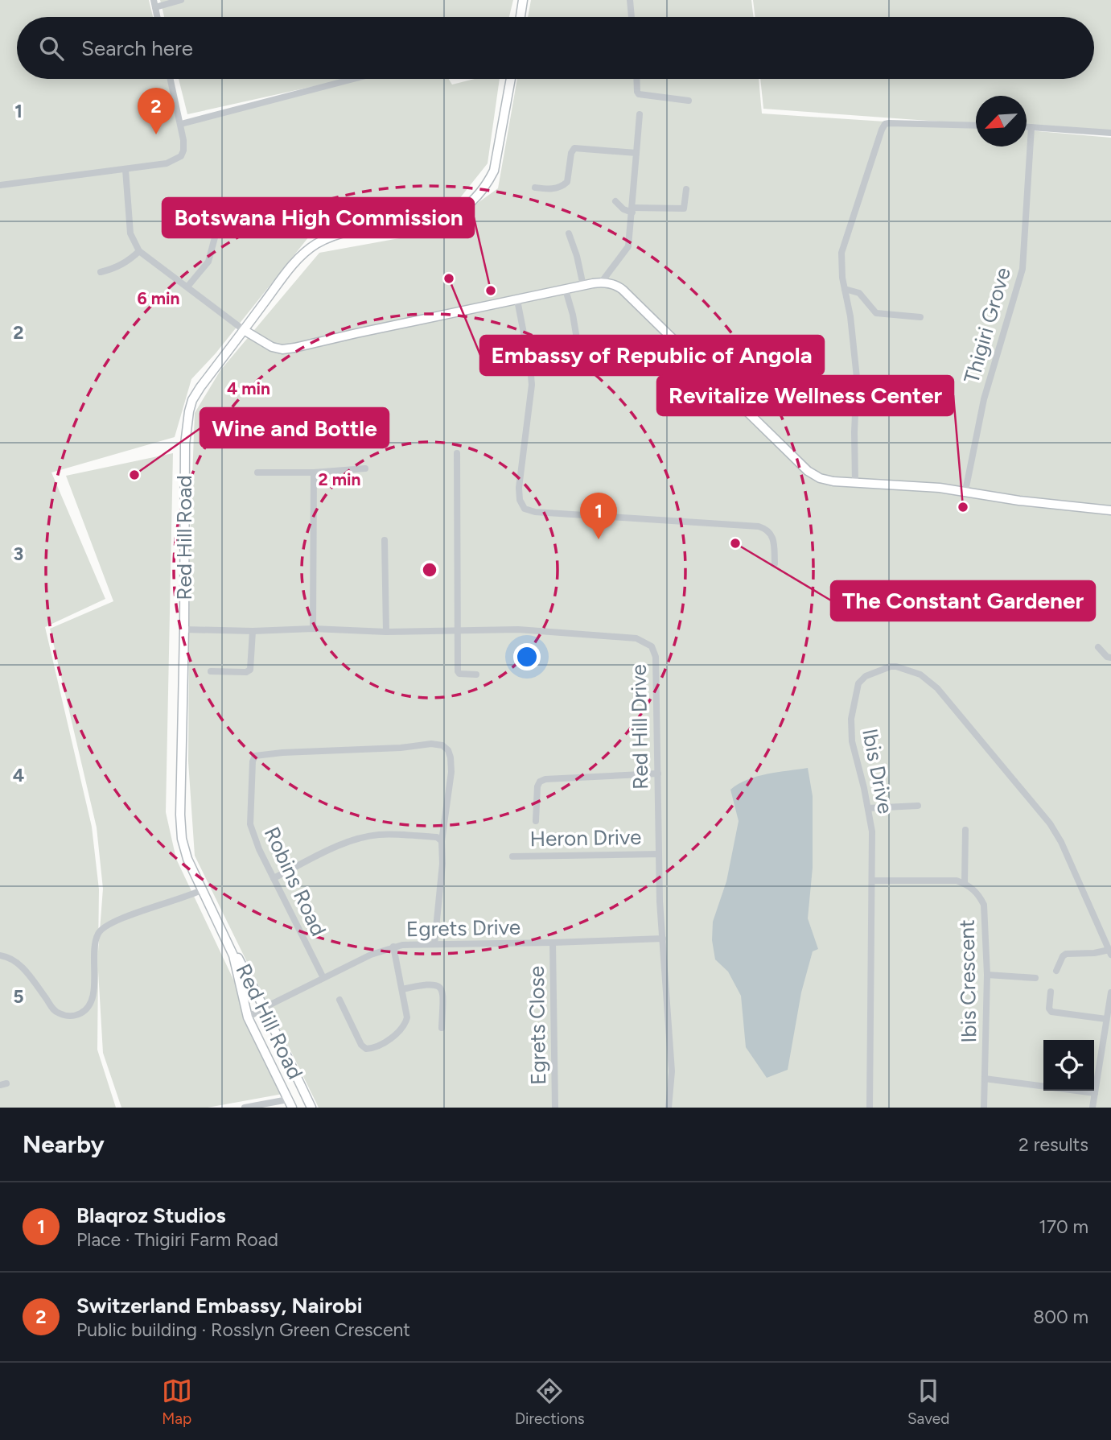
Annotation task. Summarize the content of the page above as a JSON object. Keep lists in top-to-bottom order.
{
  "streets": {
    "main road": ["Red Hill Road"],
    "street": [
      "Thigiri Grove",
      "Red Hill Drive",
      "Ibis Drive",
      "Heron Drive",
      "Robins Road",
      "Egrets Drive",
      "Ibis Crescent",
      "Egrets Close"
    ]
  },
  "crossings": [
    ["Red Hill Road", "Red Hill Drive"],
    ["Red Hill Road", "Egrets Drive"],
    ["Red Hill Drive", "Heron Drive"],
    ["Red Hill Drive", "Egrets Drive"],
    ["Robins Road", "Egrets Drive"],
    ["Egrets Drive", "Egrets Close"]
  ],
  "places": [
    "Embassy of Republic of Angola",
    "Botswana High Commission",
    "Wine and Bottle",
    "Revitalize Wellness Center",
    "The Constant Gardener"
  ],
  "north": "bottom left",
  "page": {
    "search": "Search here",
    "pins": ["2", "1"],
    "heading": ["Nearby", "2 results"],
    "list": [
      {
        "mark": "1",
        "name": "Blaqroz Studios",
        "note": "Place · Thigiri Farm Road",
        "value": "170 m"
      },
      {
        "mark": "2",
        "name": "Switzerland Embassy, Nairobi",
        "note": "Public building · Rosslyn Green Crescent",
        "value": "800 m"
      }
    ],
    "nav": ["Map", "Directions", "Saved"]
  },
  "grid": {
    "rows": [
      "1",
      "2",
      "3",
      "4",
      "5"
    ]
  },
  "rings": ["6 min", "4 min", "2 min"]
}
